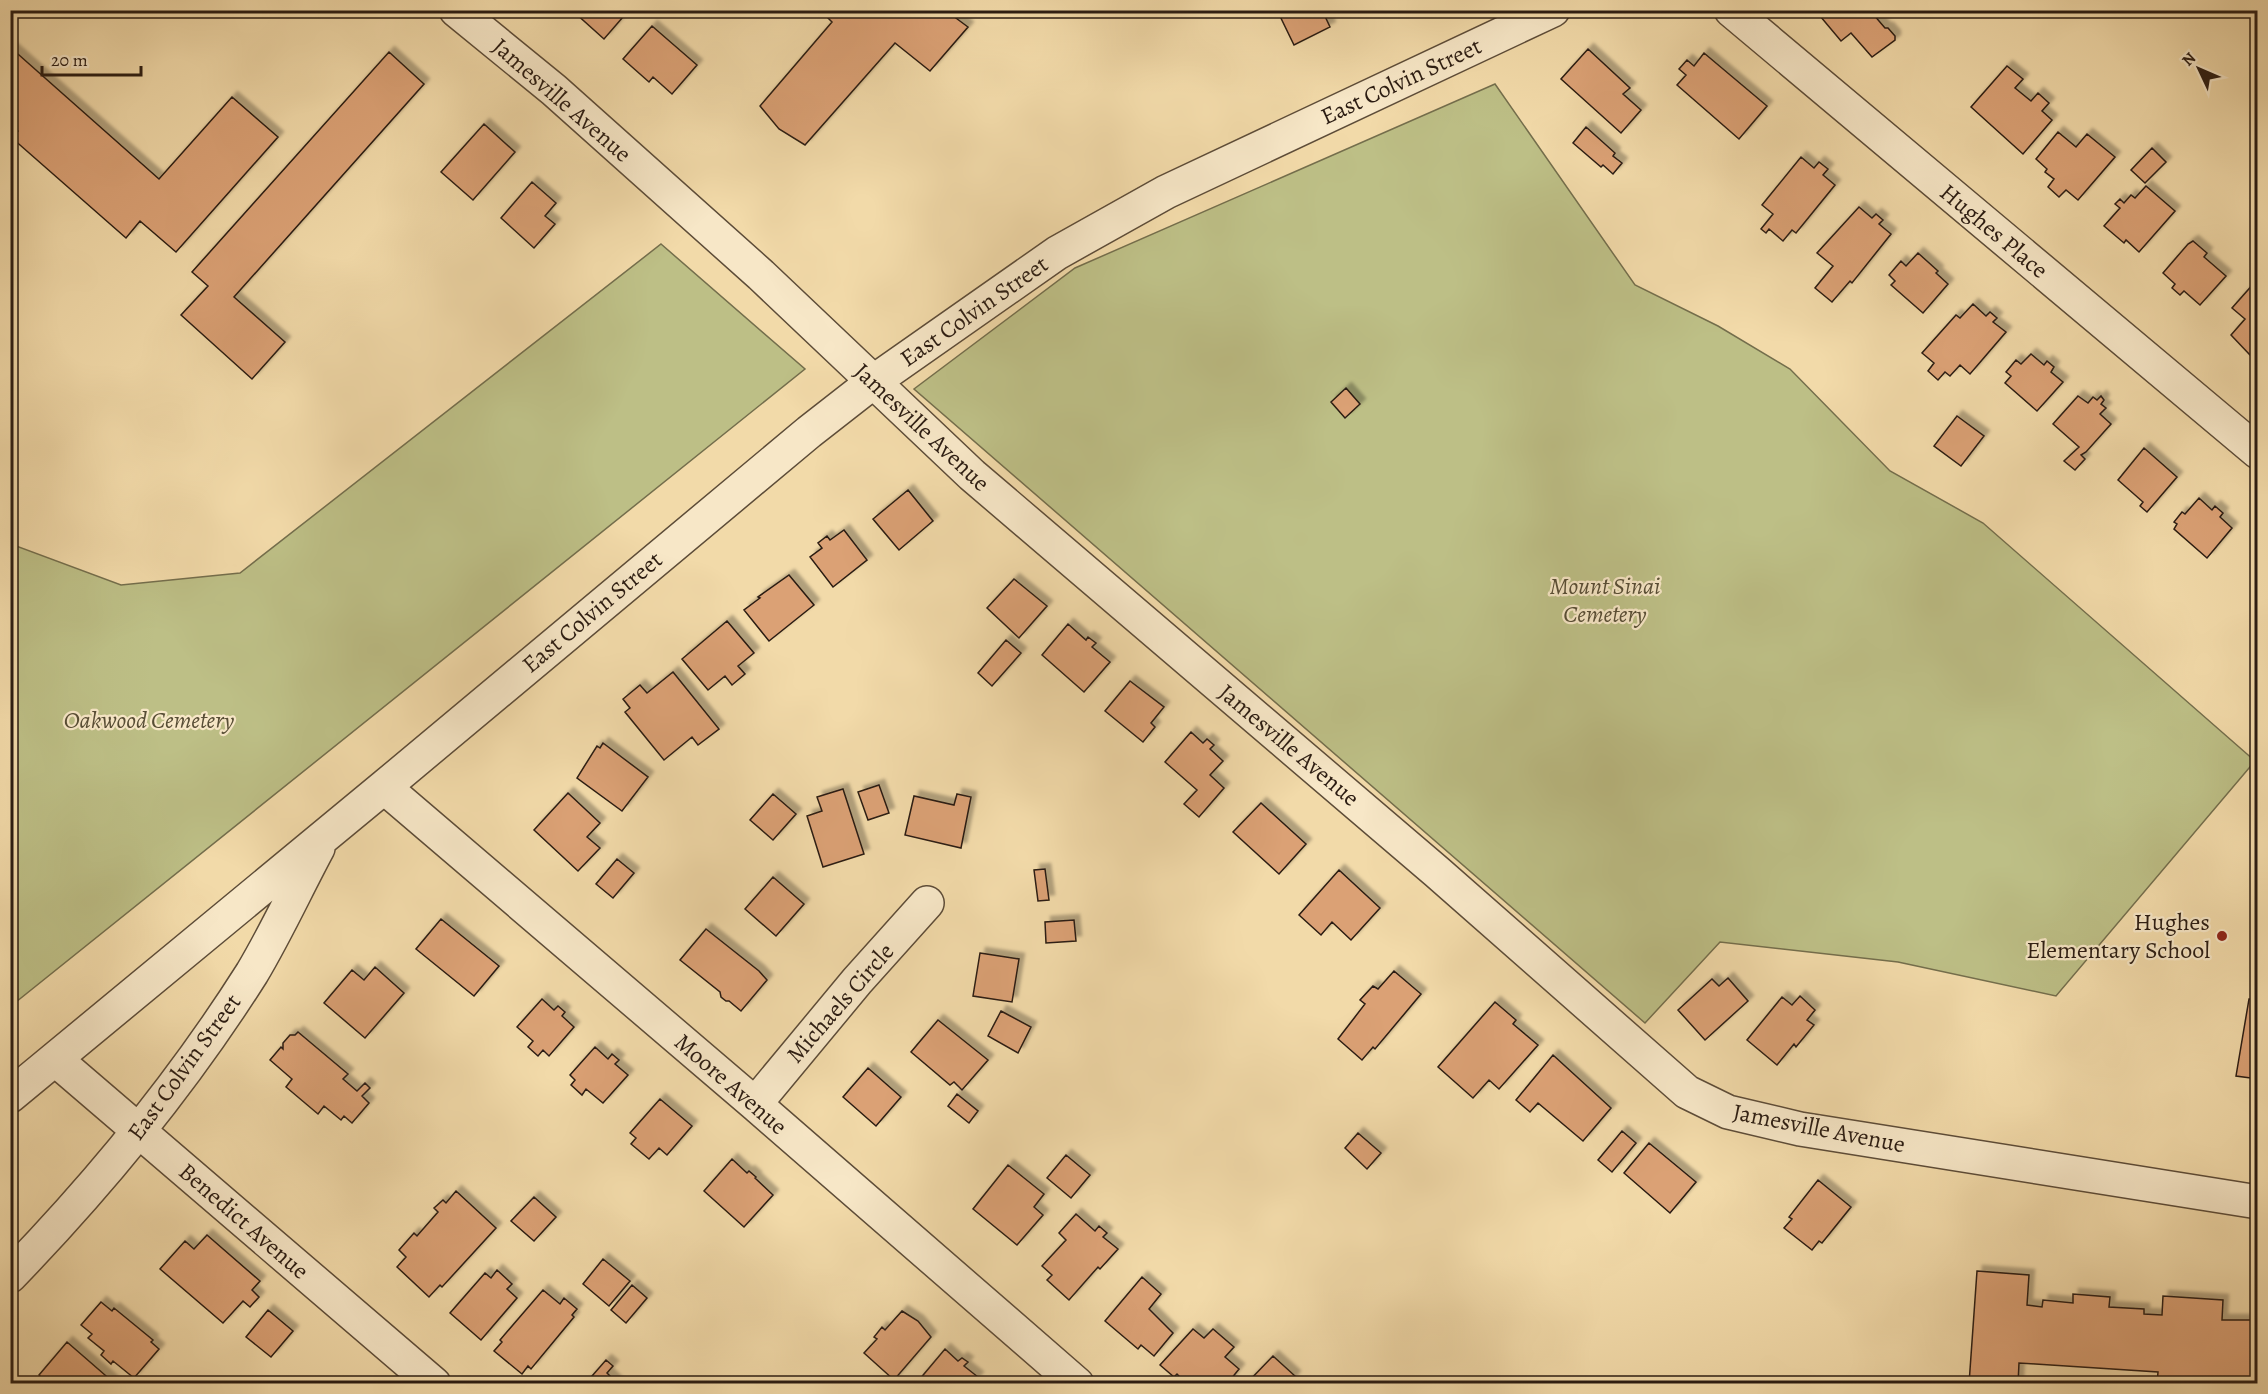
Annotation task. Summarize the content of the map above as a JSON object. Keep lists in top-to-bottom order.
{
  "streets": {
    "street": [
      "East Colvin Street",
      "Jamesville Avenue",
      "Hughes Place",
      "Michaels Circle",
      "Moore Avenue",
      "Benedict Avenue"
    ]
  },
  "crossings": [
    ["East Colvin Street", "Jamesville Avenue"],
    ["East Colvin Street", "Moore Avenue"],
    ["East Colvin Street", "Benedict Avenue"],
    ["Michaels Circle", "Moore Avenue"]
  ],
  "parks": ["Mount Sinai Cemetery", "Oakwood Cemetery"],
  "places": ["Hughes Elementary School"],
  "scale_bar": "20 m",
  "north": "top left"
}
